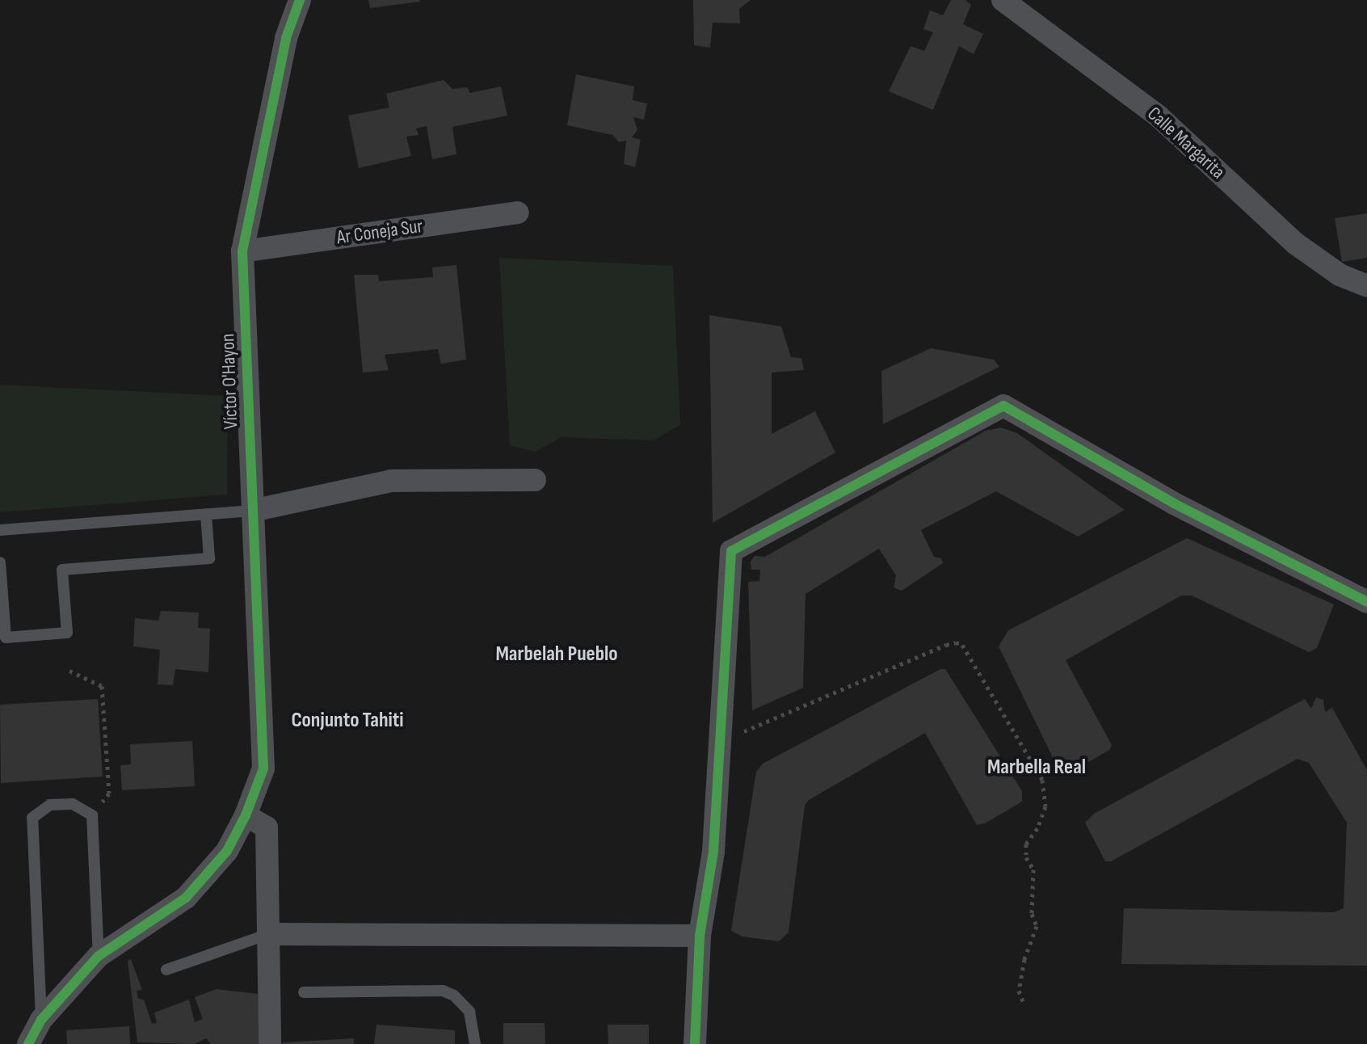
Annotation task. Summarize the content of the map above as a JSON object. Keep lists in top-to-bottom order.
{
  "streets": {
    "street": ["Calle Margarita", "Ar Coneja Sur", "Víctor O'Hayon"]
  },
  "crossings": [
    ["Ar Coneja Sur", "Víctor O'Hayon"]
  ],
  "districts": ["Marbelah Pueblo", "Conjunto Tahiti", "Marbella Real"]
}
